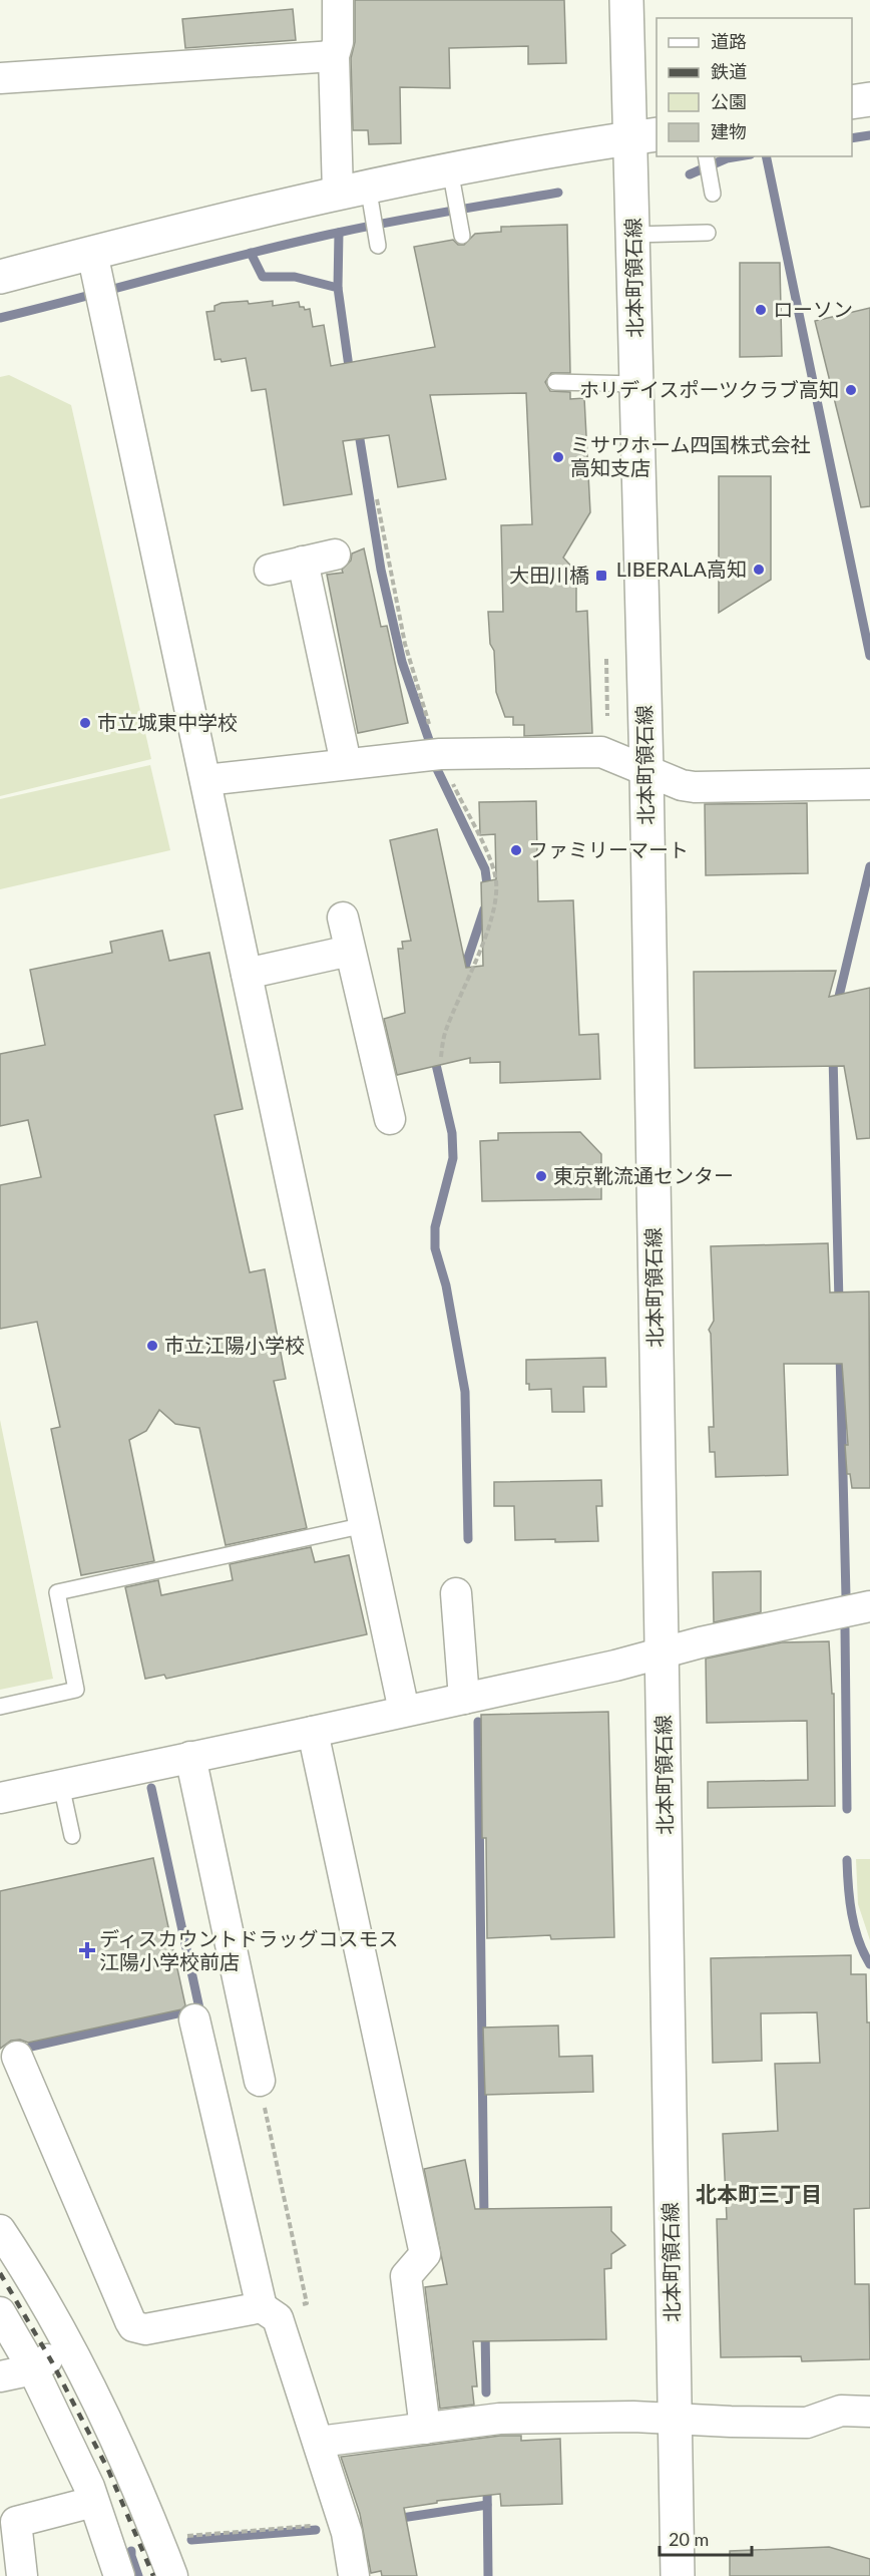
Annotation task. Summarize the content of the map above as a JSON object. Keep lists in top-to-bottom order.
{
  "streets": {
    "main road": ["北本町領石線"]
  },
  "districts": ["北本町三丁目"],
  "places": {
    "other": [
      "ローソン",
      "ホリデイスポーツクラブ高知",
      "ミサワホーム四国株式会社 高知支店",
      "LIBERALA高知",
      "市立城東中学校",
      "ファミリーマート",
      "東京靴流通センター",
      "市立江陽小学校"
    ],
    "transit": ["大田川橋"],
    "health": ["ディスカウントドラッグコスモス 江陽小学校前店"]
  },
  "legend": [
    "道路",
    "鉄道",
    "公園",
    "建物"
  ],
  "scale_bar": "20 m"
}
